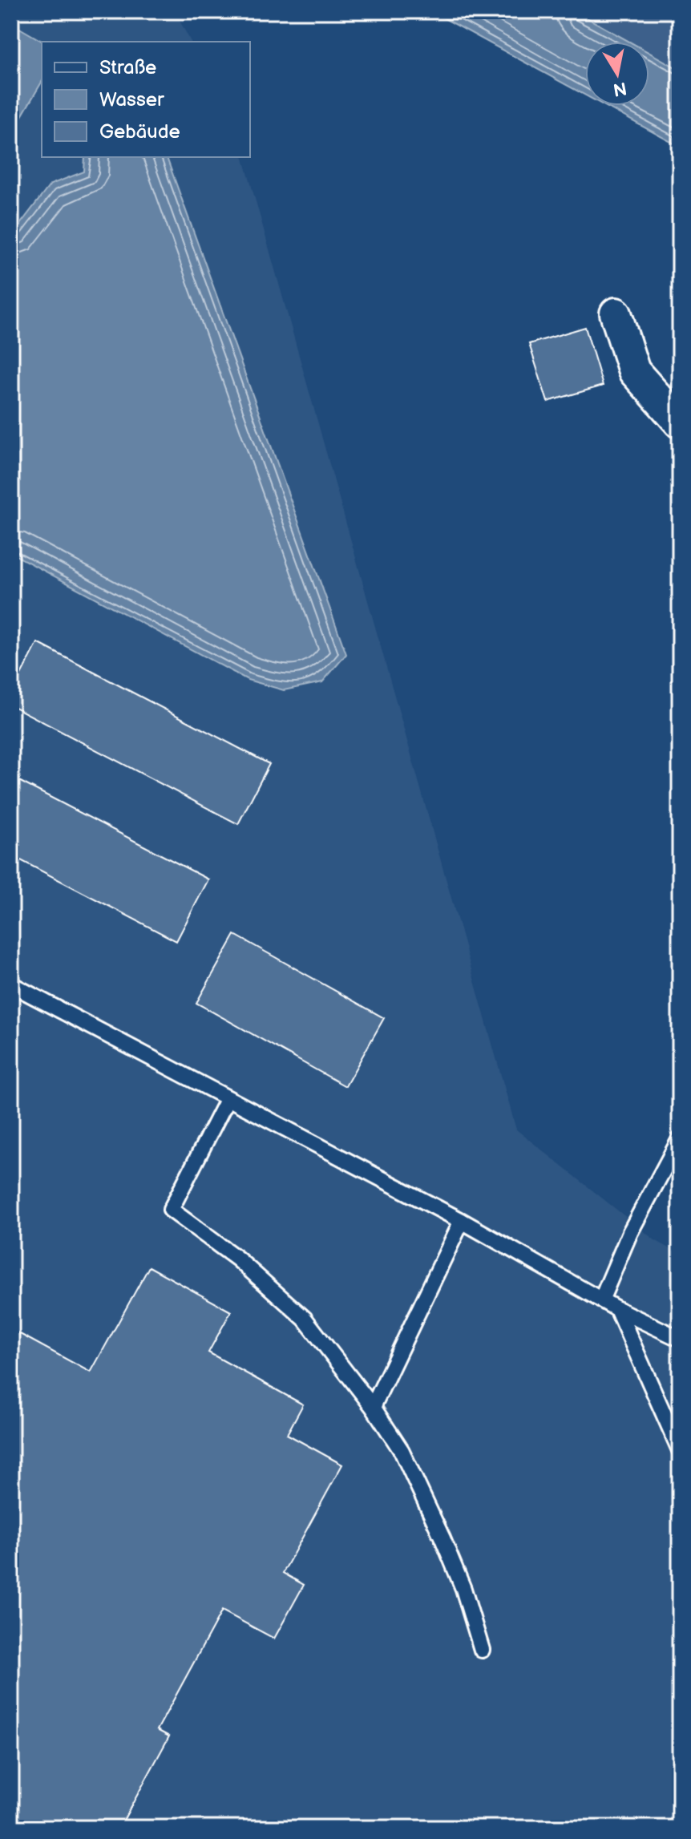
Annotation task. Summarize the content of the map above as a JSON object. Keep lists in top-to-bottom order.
{
  "legend": ["Straße", "Wasser", "Gebäude"],
  "north": "bottom"
}
